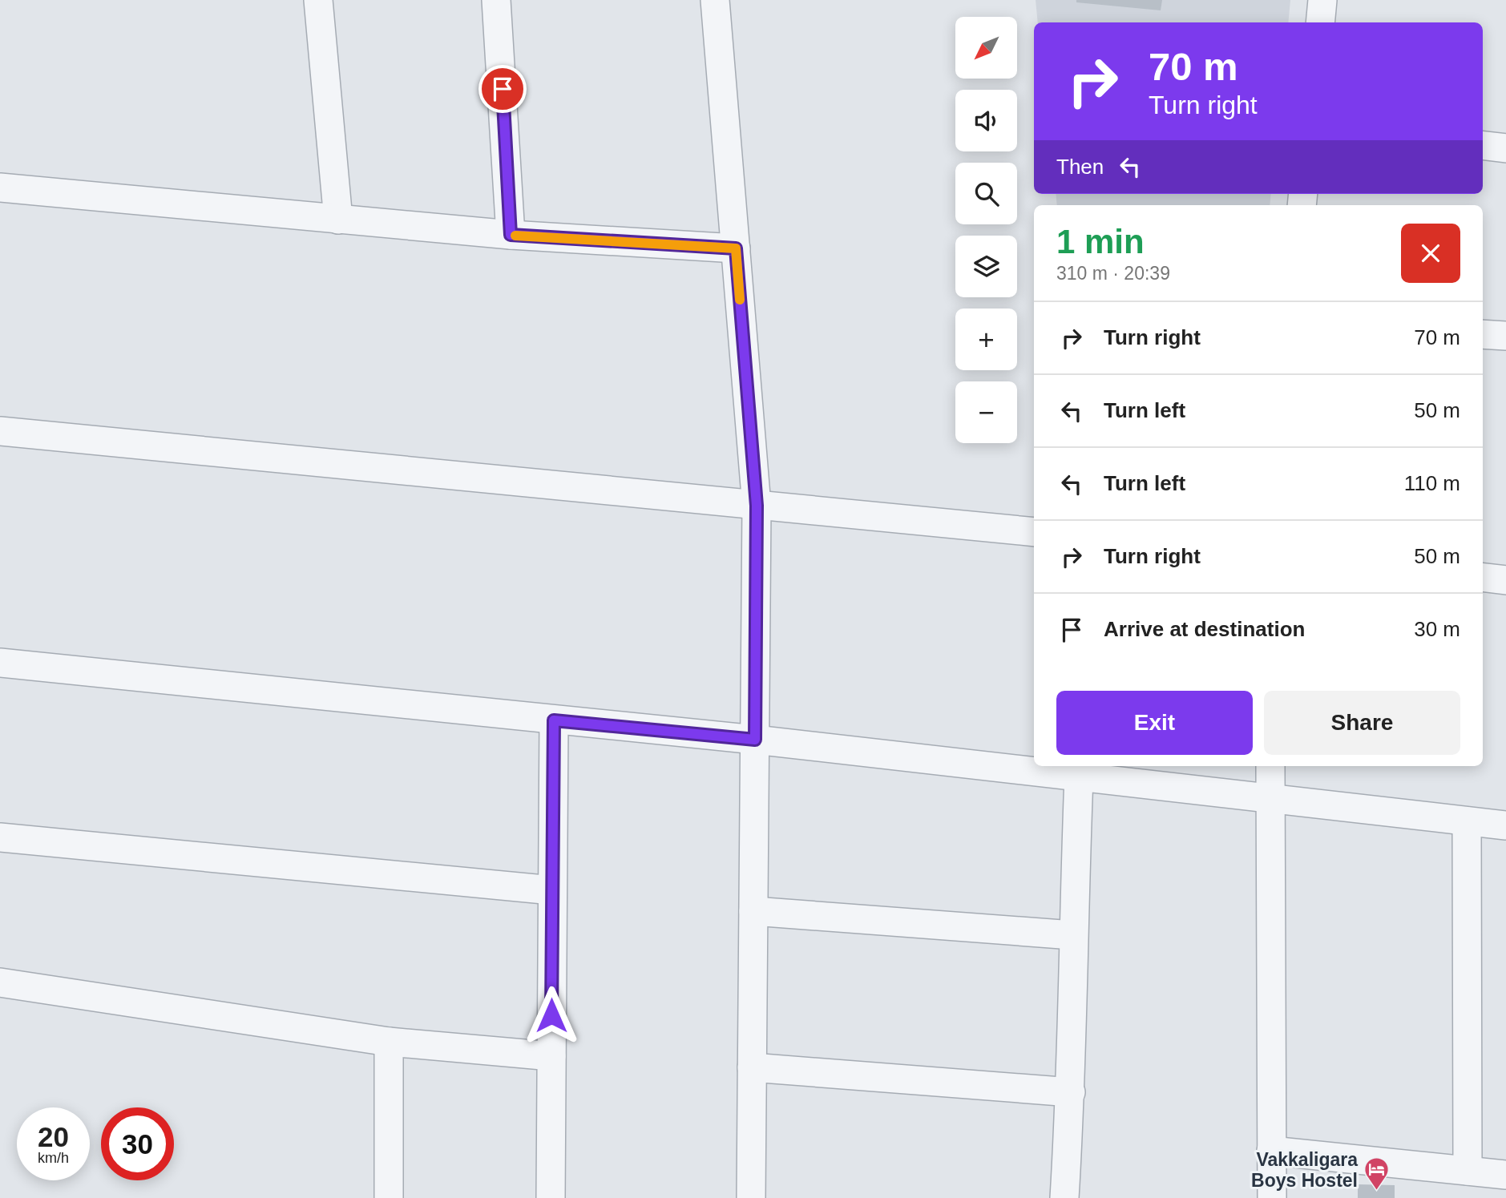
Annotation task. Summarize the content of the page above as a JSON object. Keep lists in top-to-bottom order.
{
  "places": {
    "hotel": ["Vakkaligara Boys Hostel"]
  },
  "north": "bottom left",
  "page": {
    "map_buttons": ["+", "−"],
    "turn": ["70 m", "Turn right"],
    "then": "Then",
    "heading": ["1 min", "310 m · 20:39"],
    "list": [
      {
        "name": "Turn right",
        "value": "70 m"
      },
      {
        "name": "Turn left",
        "value": "50 m"
      },
      {
        "name": "Turn left",
        "value": "110 m"
      },
      {
        "name": "Turn right",
        "value": "50 m"
      },
      {
        "name": "Arrive at destination",
        "value": "30 m"
      }
    ],
    "buttons": ["Exit", "Share"],
    "speed": "20 km/h",
    "limit": "30"
  }
}
